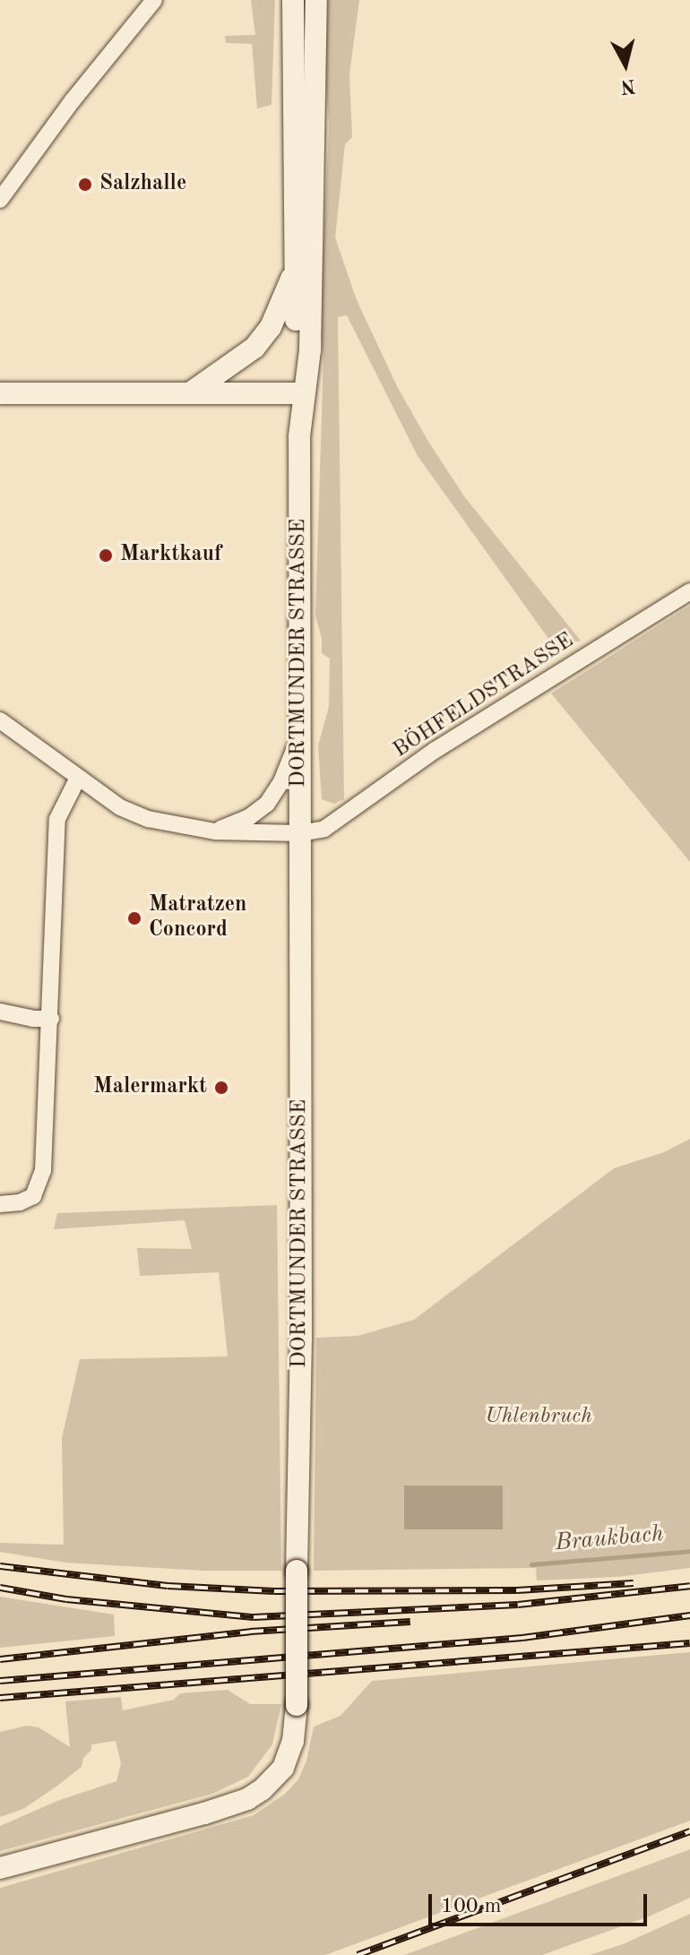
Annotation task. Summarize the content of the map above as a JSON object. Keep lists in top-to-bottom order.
{
  "streets": {
    "main road": ["DORTMUNDER STRASSE"],
    "street": ["BÖHFELDSTRASSE"]
  },
  "crossings": [
    ["DORTMUNDER STRASSE", "BÖHFELDSTRASSE"]
  ],
  "water": ["Braukbach"],
  "parks": ["Uhlenbruch"],
  "places": [
    "Salzhalle",
    "Marktkauf",
    "Matratzen Concord",
    "Malermarkt"
  ],
  "scale_bar": "100 m",
  "north": "bottom"
}
